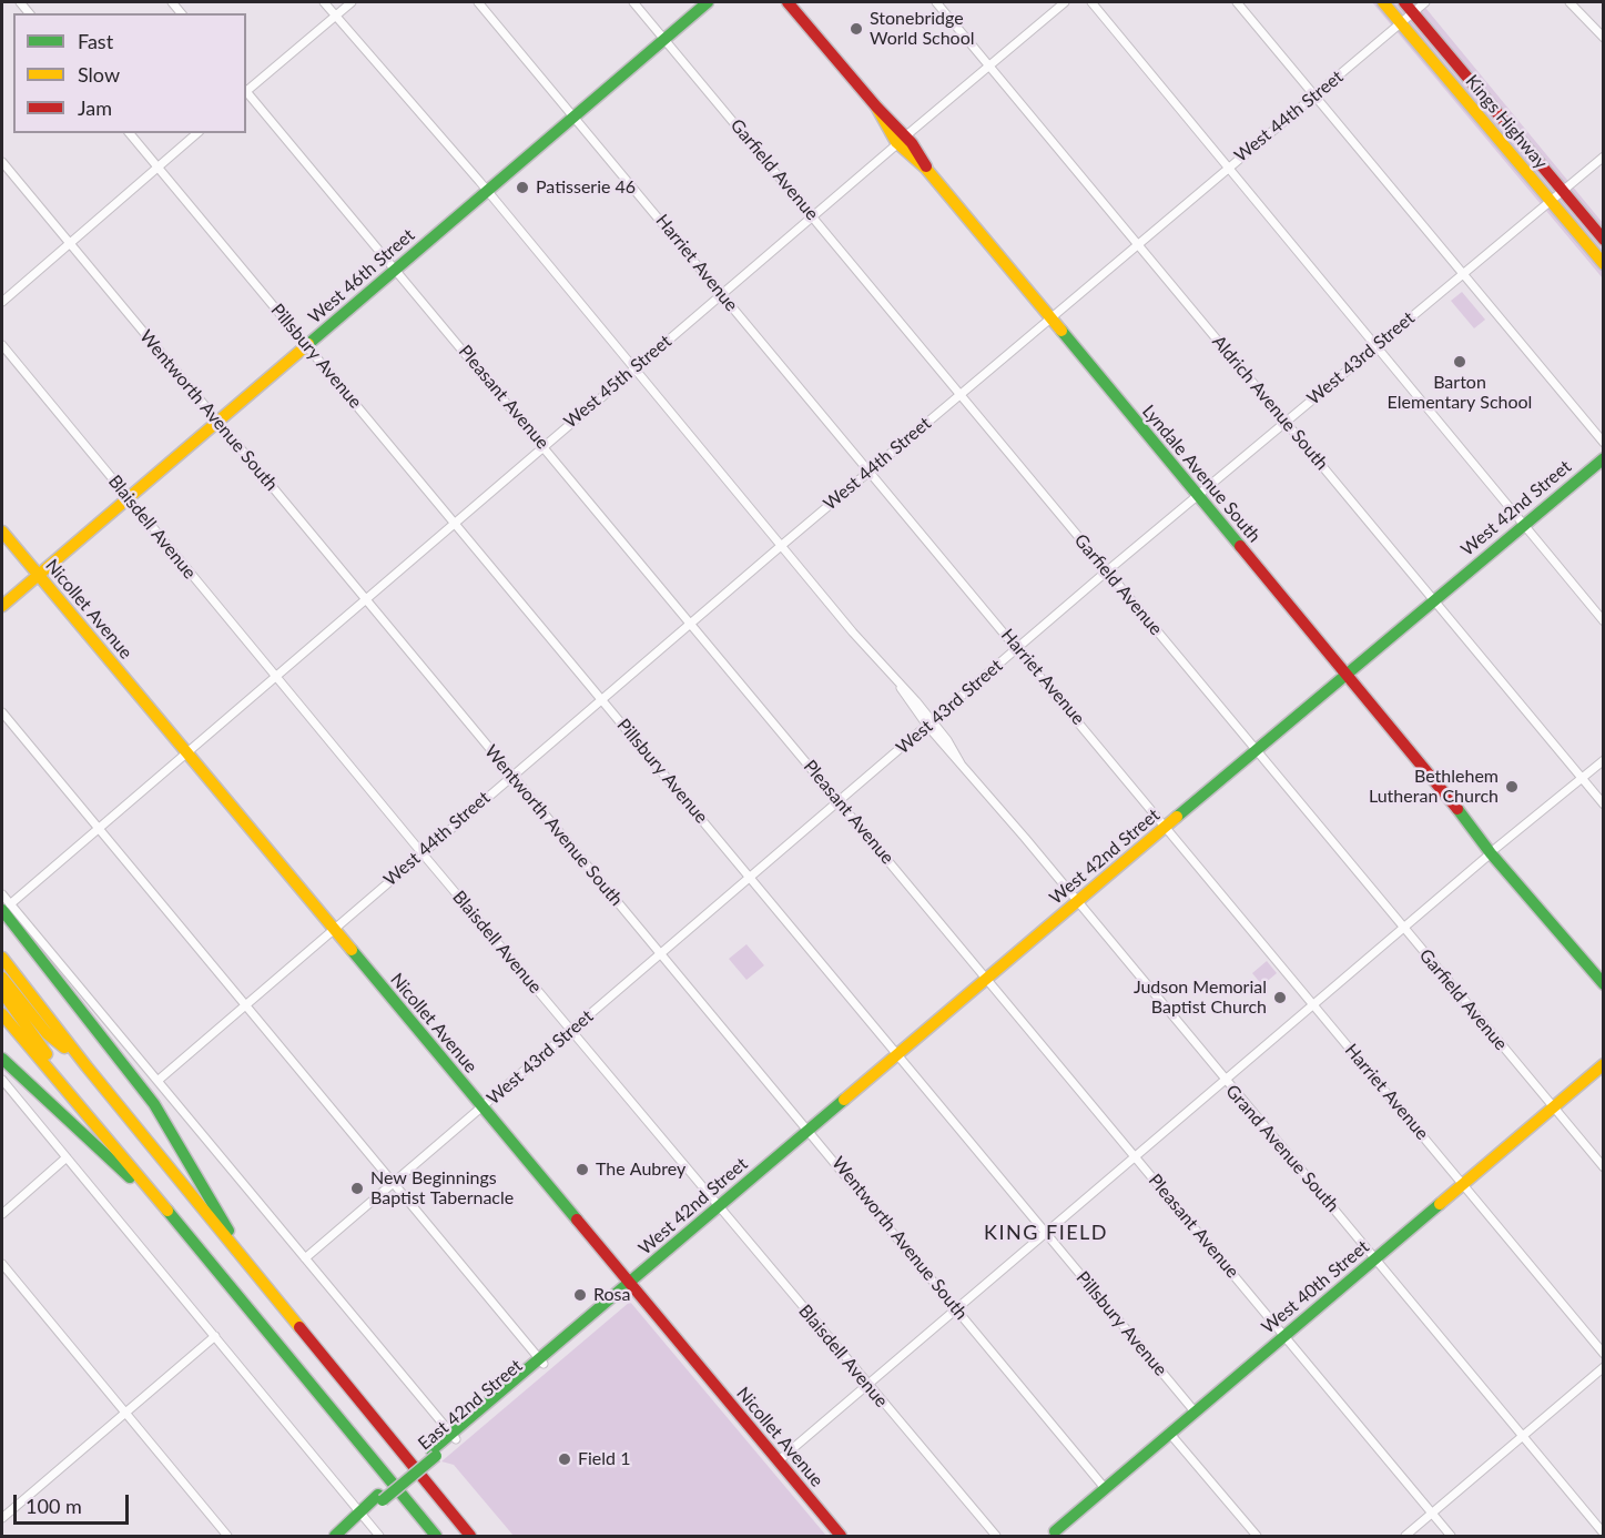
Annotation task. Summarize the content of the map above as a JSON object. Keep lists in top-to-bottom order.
{
  "streets": {
    "main road": [
      "Kings Highway",
      "West 46th Street",
      "Lyndale Avenue South",
      "West 42nd Street",
      "Nicollet Avenue",
      "West 40th Street",
      "East 42nd Street"
    ],
    "street": [
      "West 44th Street",
      "Garfield Avenue",
      "Harriet Avenue",
      "Pillsbury Avenue",
      "West 43rd Street",
      "West 45th Street",
      "Pleasant Avenue",
      "Aldrich Avenue South",
      "Wentworth Avenue South",
      "Blaisdell Avenue",
      "Grand Avenue South"
    ]
  },
  "crossings": [
    ["West 44th Street", "Kings Highway"],
    ["West 44th Street", "Garfield Avenue"],
    ["West 44th Street", "Harriet Avenue"],
    ["West 44th Street", "Pillsbury Avenue"],
    ["West 44th Street", "Pleasant Avenue"],
    ["West 44th Street", "Aldrich Avenue South"],
    ["West 44th Street", "Wentworth Avenue South"],
    ["West 44th Street", "Lyndale Avenue South"],
    ["West 44th Street", "Blaisdell Avenue"],
    ["West 44th Street", "Nicollet Avenue"],
    ["West 44th Street", "Grand Avenue South"],
    ["Kings Highway", "West 43rd Street"],
    ["Garfield Avenue", "West 46th Street"],
    ["Garfield Avenue", "West 43rd Street"],
    ["Garfield Avenue", "West 45th Street"],
    ["Garfield Avenue", "West 42nd Street"],
    ["Garfield Avenue", "West 40th Street"],
    ["Harriet Avenue", "West 46th Street"],
    ["Harriet Avenue", "West 43rd Street"],
    ["Harriet Avenue", "West 45th Street"],
    ["Harriet Avenue", "West 42nd Street"],
    ["Harriet Avenue", "West 40th Street"],
    ["West 46th Street", "Pillsbury Avenue"],
    ["West 46th Street", "Pleasant Avenue"],
    ["West 46th Street", "Wentworth Avenue South"],
    ["West 46th Street", "Blaisdell Avenue"],
    ["West 46th Street", "Nicollet Avenue"],
    ["West 46th Street", "Grand Avenue South"],
    ["Pillsbury Avenue", "West 43rd Street"],
    ["Pillsbury Avenue", "West 45th Street"],
    ["Pillsbury Avenue", "West 42nd Street"],
    ["Pillsbury Avenue", "West 40th Street"],
    ["West 43rd Street", "Pleasant Avenue"],
    ["West 43rd Street", "Aldrich Avenue South"],
    ["West 43rd Street", "Wentworth Avenue South"],
    ["West 43rd Street", "Lyndale Avenue South"],
    ["West 43rd Street", "Blaisdell Avenue"],
    ["West 43rd Street", "Nicollet Avenue"],
    ["West 43rd Street", "Grand Avenue South"],
    ["West 45th Street", "Pleasant Avenue"],
    ["West 45th Street", "Aldrich Avenue South"],
    ["West 45th Street", "Wentworth Avenue South"],
    ["West 45th Street", "Lyndale Avenue South"],
    ["West 45th Street", "Blaisdell Avenue"],
    ["West 45th Street", "Nicollet Avenue"],
    ["West 45th Street", "Grand Avenue South"],
    ["Pleasant Avenue", "West 42nd Street"],
    ["Pleasant Avenue", "West 40th Street"],
    ["Aldrich Avenue South", "West 42nd Street"],
    ["Wentworth Avenue South", "West 42nd Street"],
    ["Wentworth Avenue South", "West 40th Street"],
    ["Lyndale Avenue South", "West 42nd Street"],
    ["West 42nd Street", "Blaisdell Avenue"],
    ["West 42nd Street", "Nicollet Avenue"],
    ["West 42nd Street", "Grand Avenue South"],
    ["West 42nd Street", "East 42nd Street"],
    ["Nicollet Avenue", "East 42nd Street"],
    ["Grand Avenue South", "West 40th Street"]
  ],
  "districts": ["KING FIELD"],
  "places": [
    "Stonebridge World School",
    "Patisserie 46",
    "Barton Elementary School",
    "Bethlehem Lutheran Church",
    "Judson Memorial Baptist Church",
    "The Aubrey",
    "New Beginnings Baptist Tabernacle",
    "Rosa",
    "Field 1"
  ],
  "legend": ["Fast", "Slow", "Jam"],
  "scale_bar": "100 m"
}
